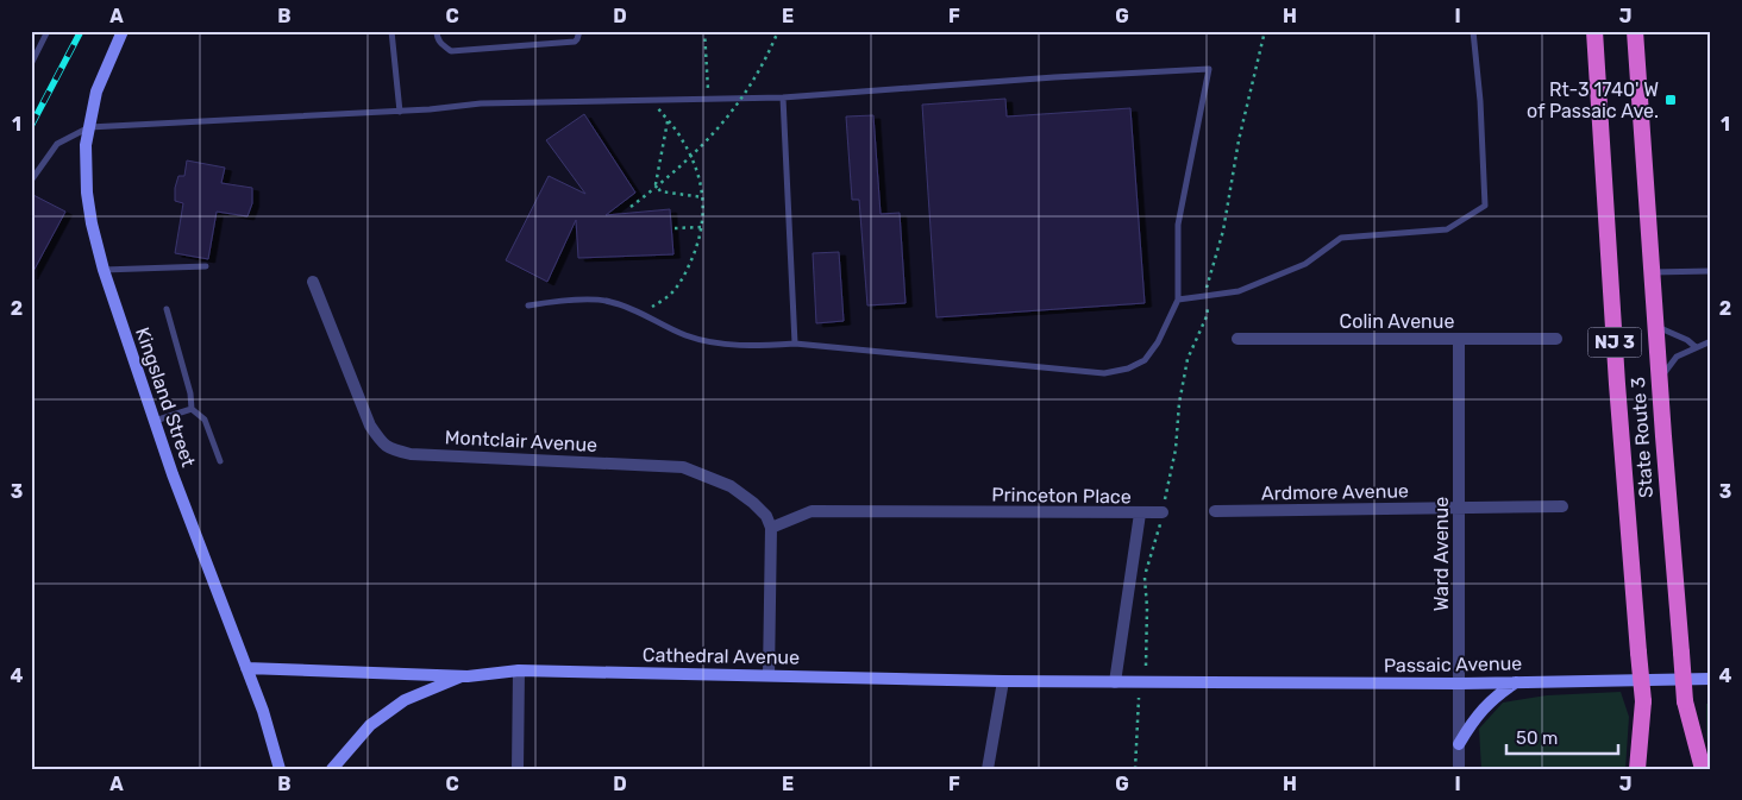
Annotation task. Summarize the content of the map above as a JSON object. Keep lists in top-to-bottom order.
{
  "streets": {
    "highway": ["NJ 3", "State Route 3"],
    "main road": ["Kingsland Street", "Cathedral Avenue", "Passaic Avenue"],
    "street": [
      "Colin Avenue",
      "Montclair Avenue",
      "Ardmore Avenue",
      "Princeton Place",
      "Ward Avenue"
    ]
  },
  "crossings": [
    ["Colin Avenue", "Ward Avenue"],
    ["Kingsland Street", "Cathedral Avenue"],
    ["Montclair Avenue", "Princeton Place"],
    ["Ardmore Avenue", "Ward Avenue"],
    ["Princeton Place", "Cathedral Avenue"],
    ["Ward Avenue", "Passaic Avenue"],
    ["Cathedral Avenue", "Passaic Avenue"]
  ],
  "places": {
    "transit": ["Rt-3 1740' W of Passaic Ave."]
  },
  "scale_bar": "50 m",
  "grid": {
    "columns": [
      "A",
      "B",
      "C",
      "D",
      "E",
      "F",
      "G",
      "H",
      "I",
      "J"
    ],
    "rows": [
      "1",
      "2",
      "3",
      "4"
    ]
  }
}
